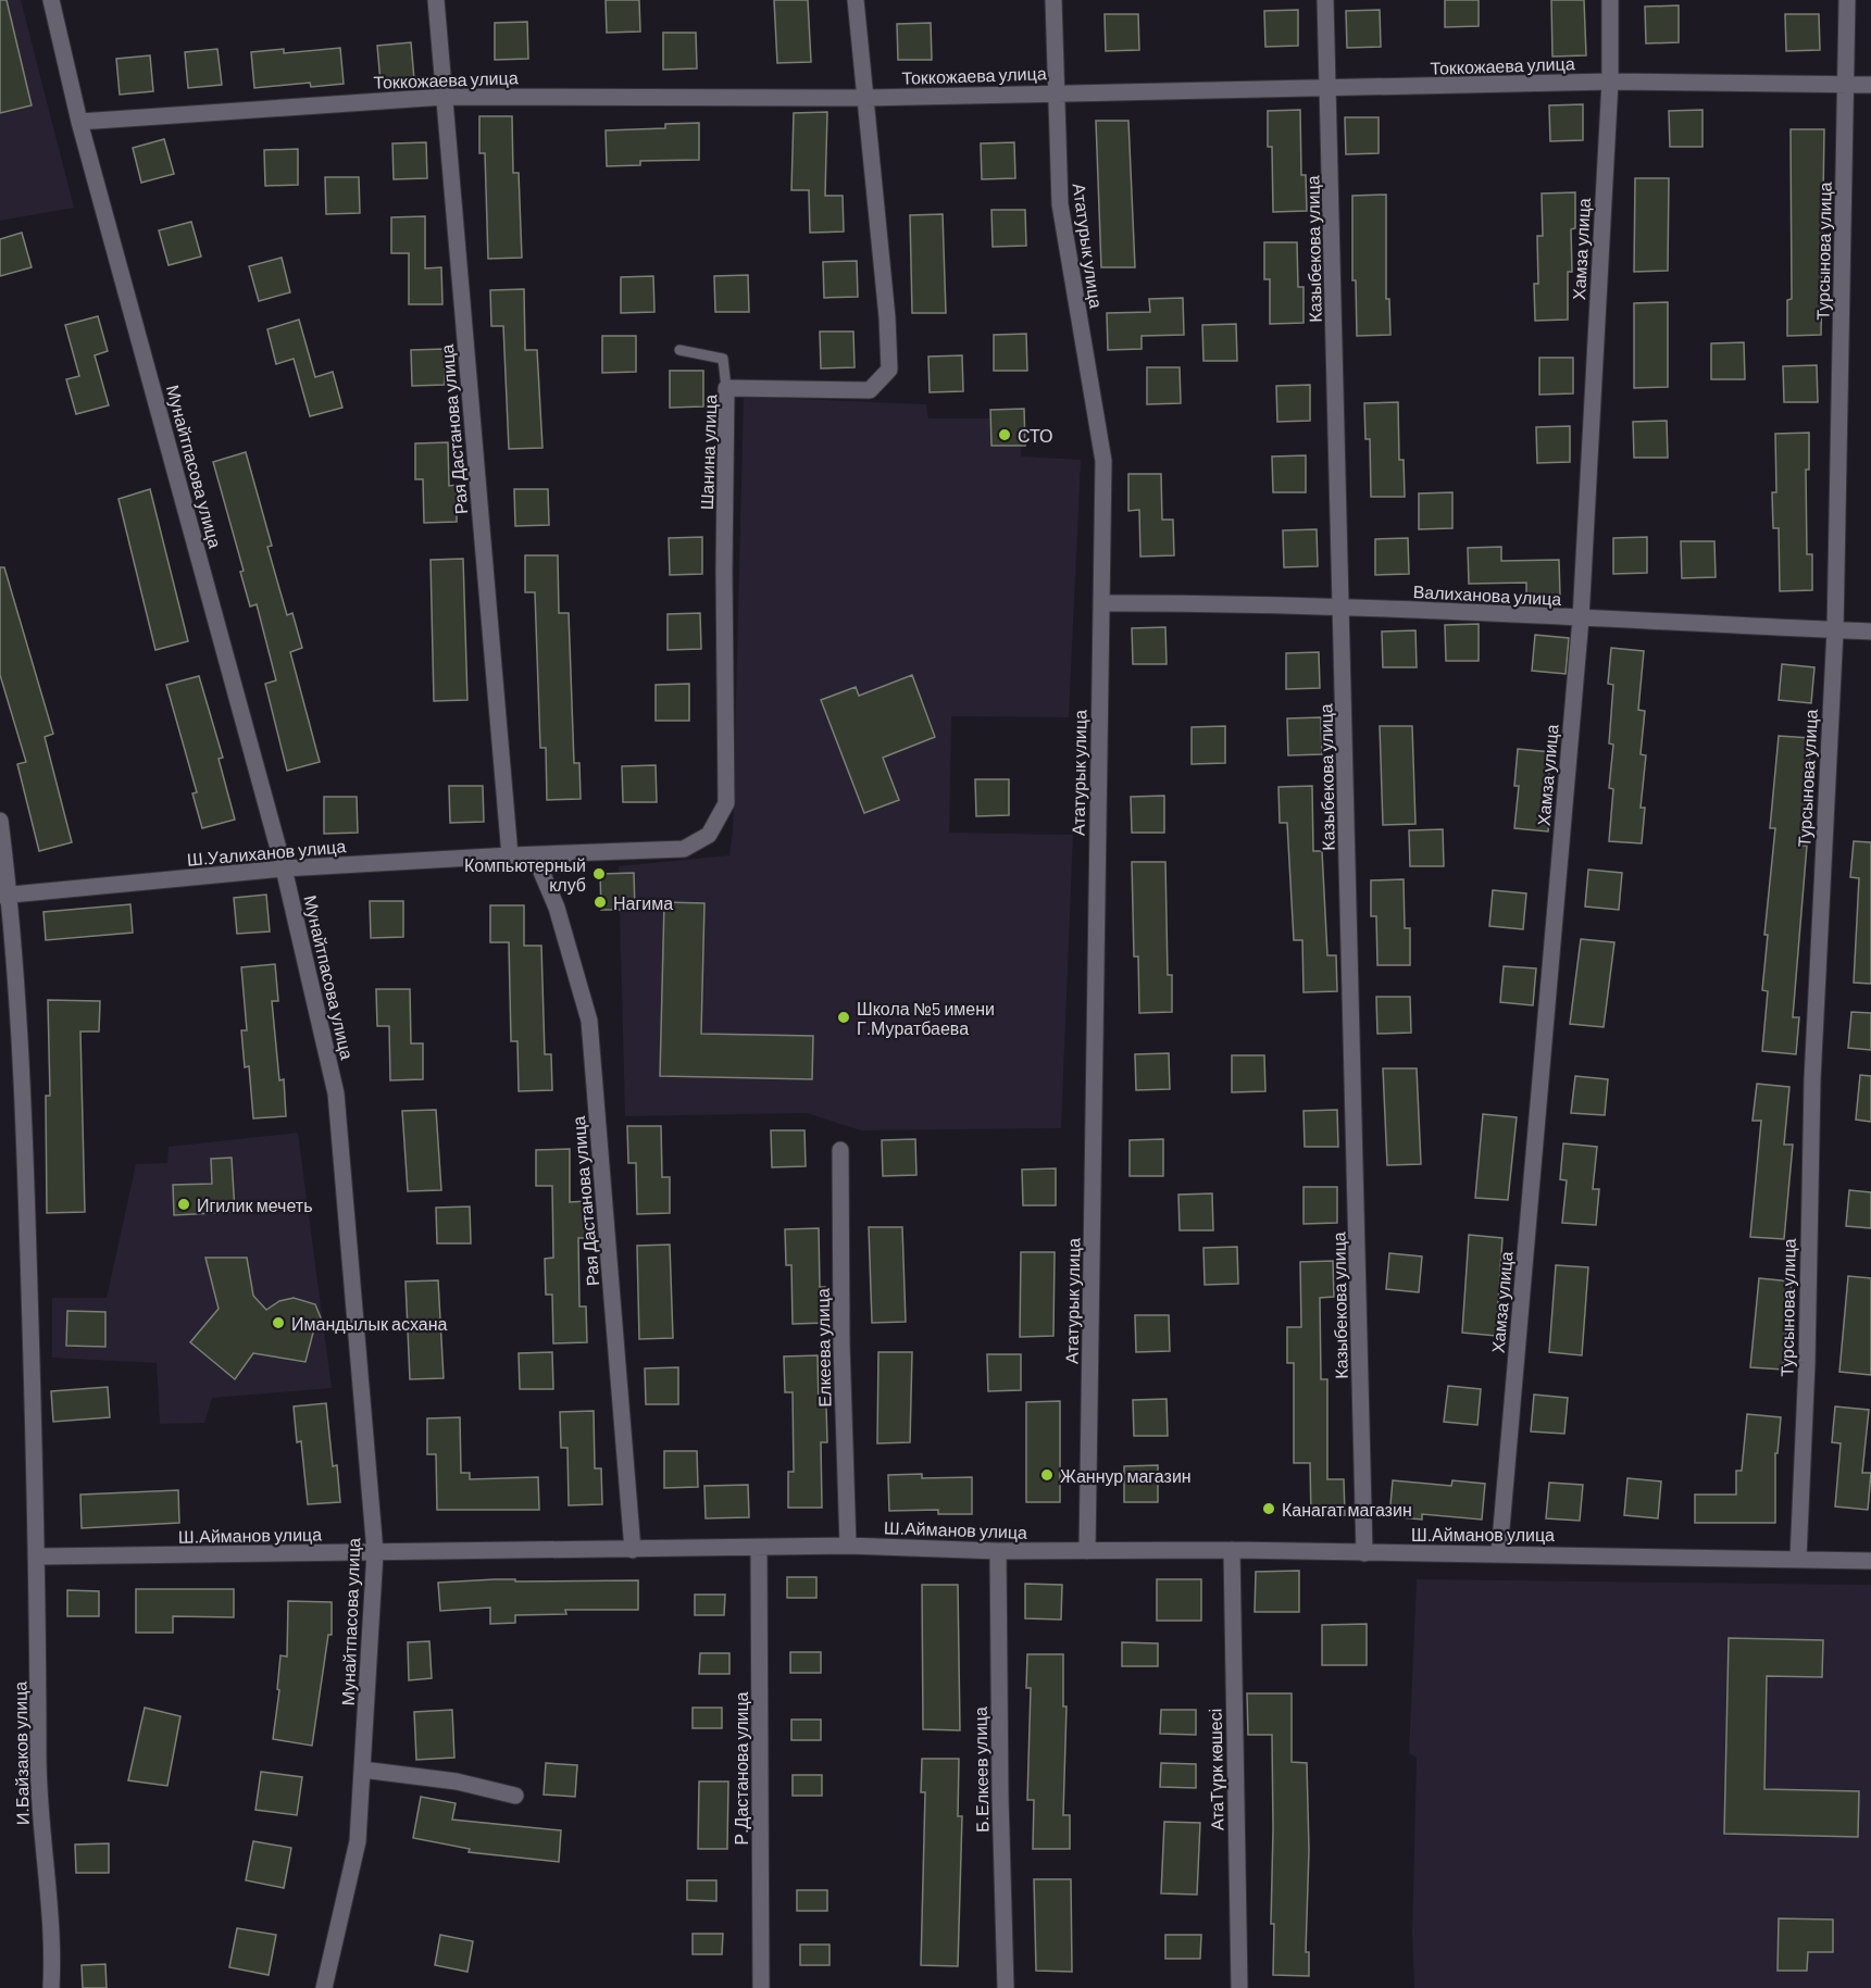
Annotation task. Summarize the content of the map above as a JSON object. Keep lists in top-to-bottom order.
{
  "streets": {
    "street": [
      "Токкожаева улица",
      "Ататурык улица",
      "Казыбекова улица",
      "Хамза улица",
      "Турсынова улица",
      "Рая Дастанова улица",
      "Шанина улица",
      "Мунайтпасова улица",
      "Валиханова улица",
      "Ш.Уалиханов улица",
      "Елкеева улица",
      "Ш.Айманов улица",
      "И.Байзаков улица",
      "Р.Дастанова улица",
      "Б.Елкеев улица",
      "АтаТүрк көшесі"
    ]
  },
  "crossings": [
    ["Токкожаева улица", "Ататурык улица"],
    ["Токкожаева улица", "Казыбекова улица"],
    ["Токкожаева улица", "Хамза улица"],
    ["Токкожаева улица", "Турсынова улица"],
    ["Токкожаева улица", "Рая Дастанова улица"],
    ["Токкожаева улица", "Шанина улица"],
    ["Токкожаева улица", "Мунайтпасова улица"],
    ["Ататурык улица", "Валиханова улица"],
    ["Ататурык улица", "Ш.Айманов улица"],
    ["Казыбекова улица", "Валиханова улица"],
    ["Казыбекова улица", "Ш.Айманов улица"],
    ["Хамза улица", "Валиханова улица"],
    ["Хамза улица", "Ш.Айманов улица"],
    ["Турсынова улица", "Валиханова улица"],
    ["Турсынова улица", "Ш.Айманов улица"],
    ["Рая Дастанова улица", "Шанина улица"],
    ["Рая Дастанова улица", "Ш.Уалиханов улица"],
    ["Рая Дастанова улица", "Ш.Айманов улица"],
    ["Шанина улица", "Ш.Уалиханов улица"],
    ["Мунайтпасова улица", "Ш.Уалиханов улица"],
    ["Мунайтпасова улица", "Ш.Айманов улица"],
    ["Ш.Уалиханов улица", "И.Байзаков улица"],
    ["Елкеева улица", "Ш.Айманов улица"],
    ["Ш.Айманов улица", "И.Байзаков улица"],
    ["Ш.Айманов улица", "Р.Дастанова улица"],
    ["Ш.Айманов улица", "Б.Елкеев улица"],
    ["Ш.Айманов улица", "АтаТүрк көшесі"]
  ],
  "places": [
    "СТО",
    "Компьютерный клуб",
    "Нагима",
    "Школа №5 имени Г.Муратбаева",
    "Игилик мечеть",
    "Имандылык асхана",
    "Жаннур магазин",
    "Канагат магазин"
  ]
}
